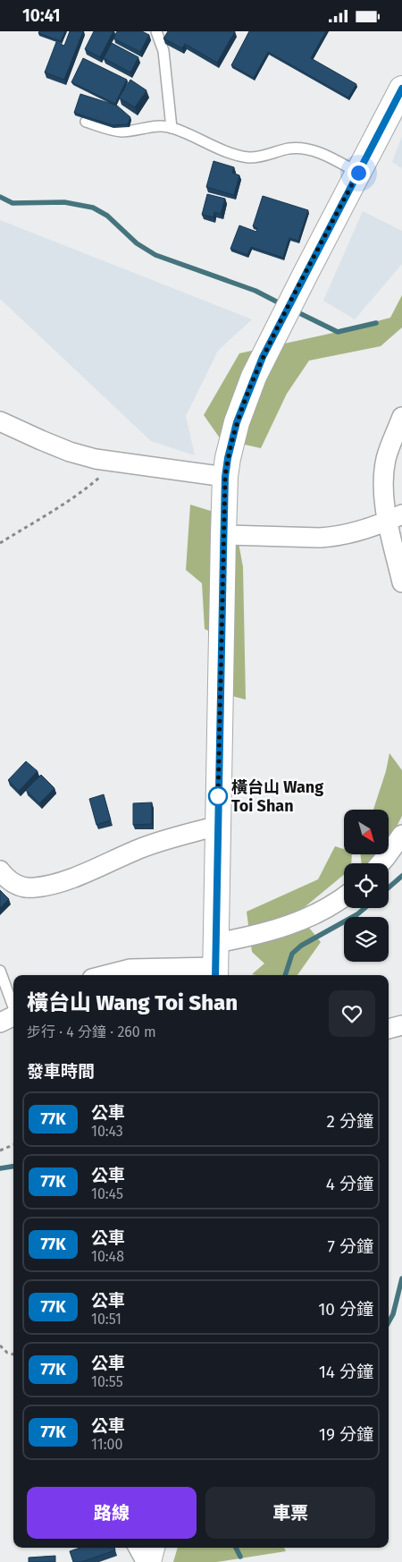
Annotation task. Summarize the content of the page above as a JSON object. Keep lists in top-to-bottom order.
{
  "places": ["橫台山 Wang Toi Shan"],
  "lines": ["bus line 77K"],
  "north": "bottom right",
  "page": {
    "status": "10:41",
    "heading": [
      ["橫台山 Wang Toi Shan", "步行 · 4 分鐘 · 260 m"],
      "發車時間"
    ],
    "list": [
      {
        "mark": "77K",
        "name": "公車",
        "note": "10:43",
        "value": "2 分鐘"
      },
      {
        "mark": "77K",
        "name": "公車",
        "note": "10:45",
        "value": "4 分鐘"
      },
      {
        "mark": "77K",
        "name": "公車",
        "note": "10:48",
        "value": "7 分鐘"
      },
      {
        "mark": "77K",
        "name": "公車",
        "note": "10:51",
        "value": "10 分鐘"
      },
      {
        "mark": "77K",
        "name": "公車",
        "note": "10:55",
        "value": "14 分鐘"
      },
      {
        "mark": "77K",
        "name": "公車",
        "note": "11:00",
        "value": "19 分鐘"
      }
    ],
    "buttons": ["路線", "車票"]
  }
}
